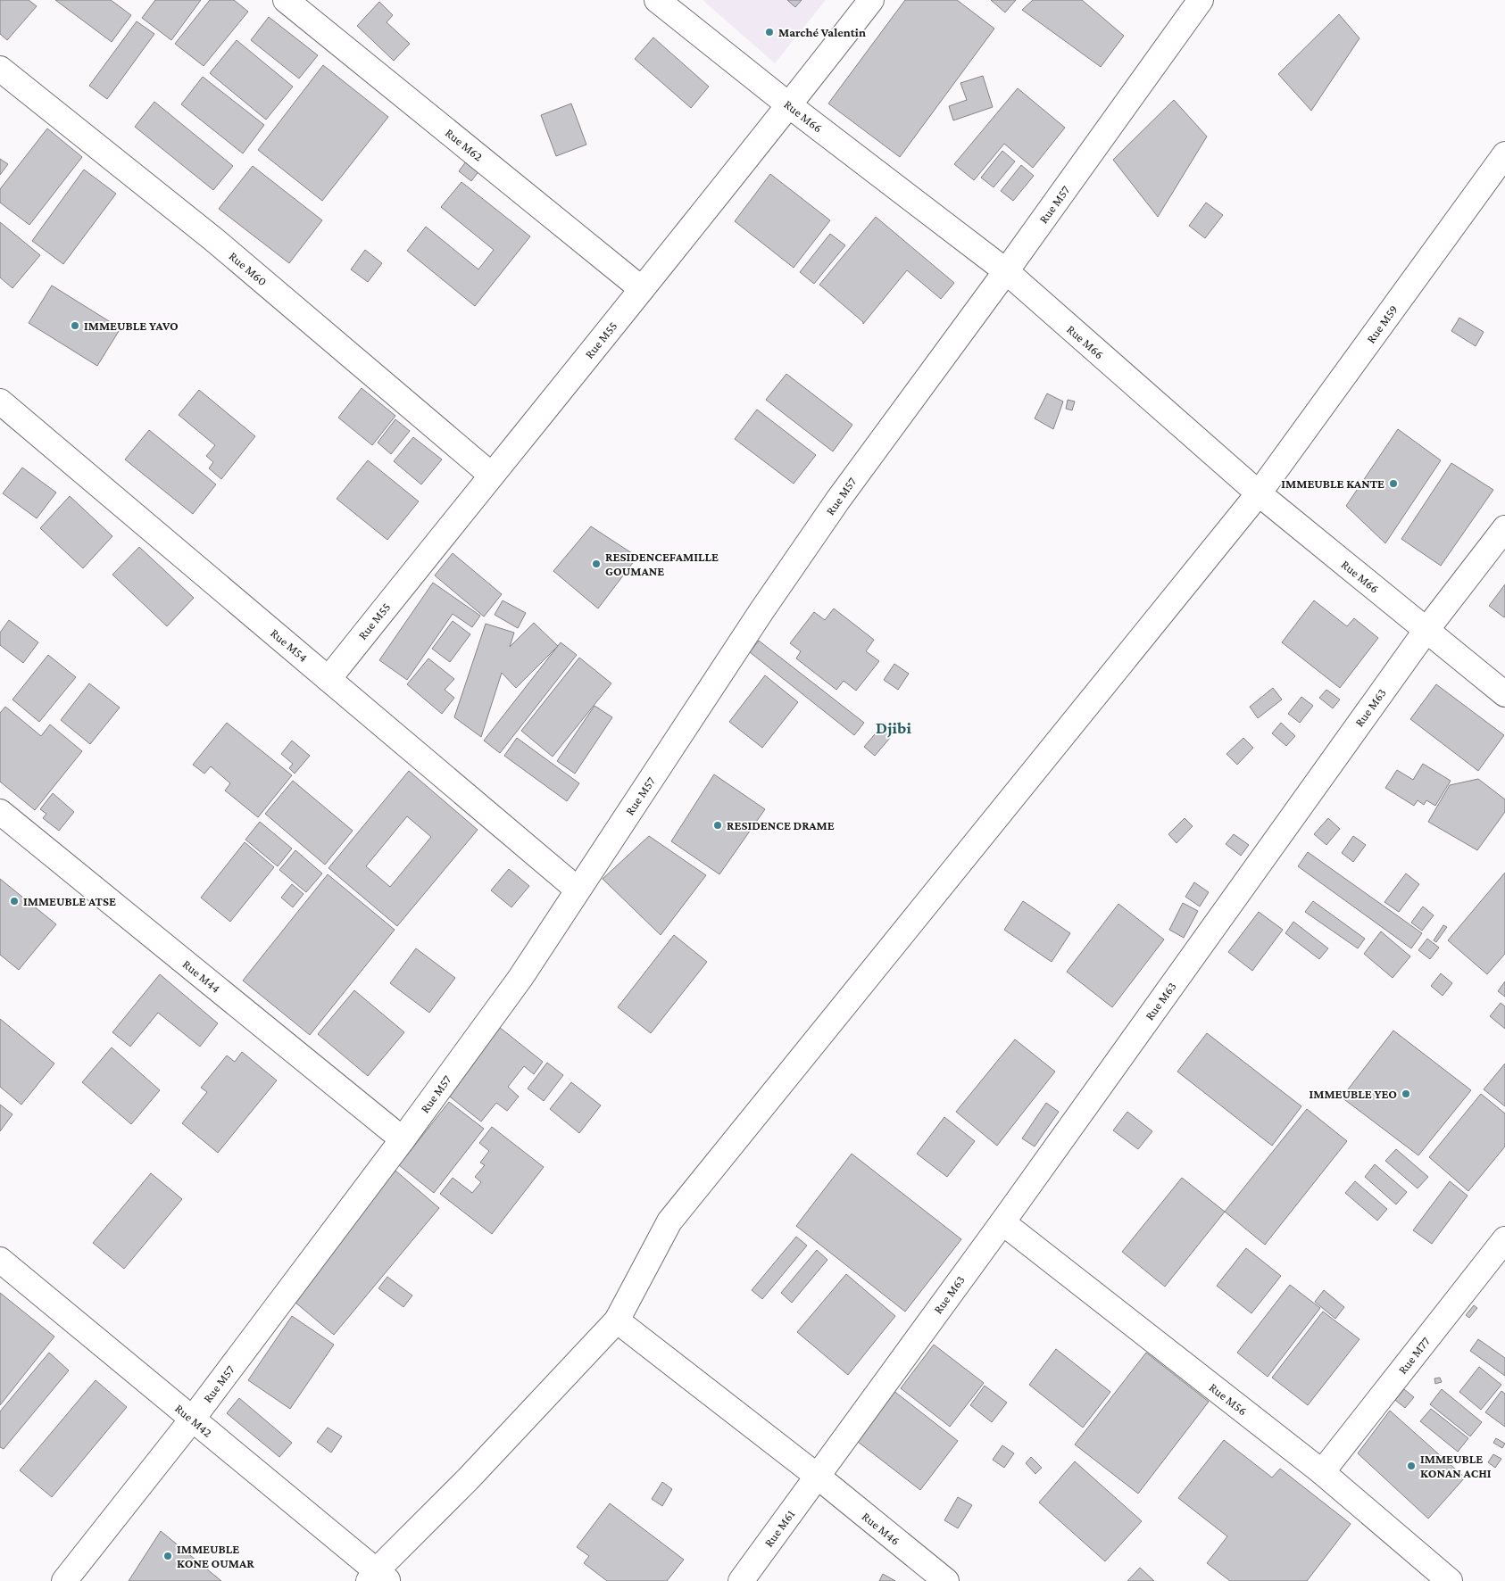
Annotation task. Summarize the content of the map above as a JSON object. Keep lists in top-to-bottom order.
{
  "streets": {
    "street": [
      "Rue M66",
      "Rue M62",
      "Rue M57",
      "Rue M60",
      "Rue M59",
      "Rue M55",
      "Rue M54",
      "Rue M63",
      "Rue M44",
      "Rue M77",
      "Rue M56",
      "Rue M42",
      "Rue M61",
      "Rue M46"
    ]
  },
  "crossings": [
    ["Rue M66", "Rue M57"],
    ["Rue M66", "Rue M59"],
    ["Rue M66", "Rue M55"],
    ["Rue M66", "Rue M63"],
    ["Rue M62", "Rue M55"],
    ["Rue M57", "Rue M54"],
    ["Rue M57", "Rue M44"],
    ["Rue M57", "Rue M42"],
    ["Rue M60", "Rue M55"],
    ["Rue M59", "Rue M42"],
    ["Rue M59", "Rue M46"],
    ["Rue M55", "Rue M54"],
    ["Rue M63", "Rue M56"],
    ["Rue M63", "Rue M61"],
    ["Rue M63", "Rue M46"],
    ["Rue M77", "Rue M56"],
    ["Rue M61", "Rue M46"]
  ],
  "districts": ["Djibi"],
  "places": [
    "Marché Valentin",
    "IMMEUBLE YAVO",
    "IMMEUBLE KANTE",
    "RESIDENCEFAMILLE GOUMANE",
    "RESIDENCE DRAME",
    "IMMEUBLE ATSE",
    "IMMEUBLE YEO",
    "IMMEUBLE KONAN ACHI",
    "IMMEUBLE KONE OUMAR"
  ]
}
